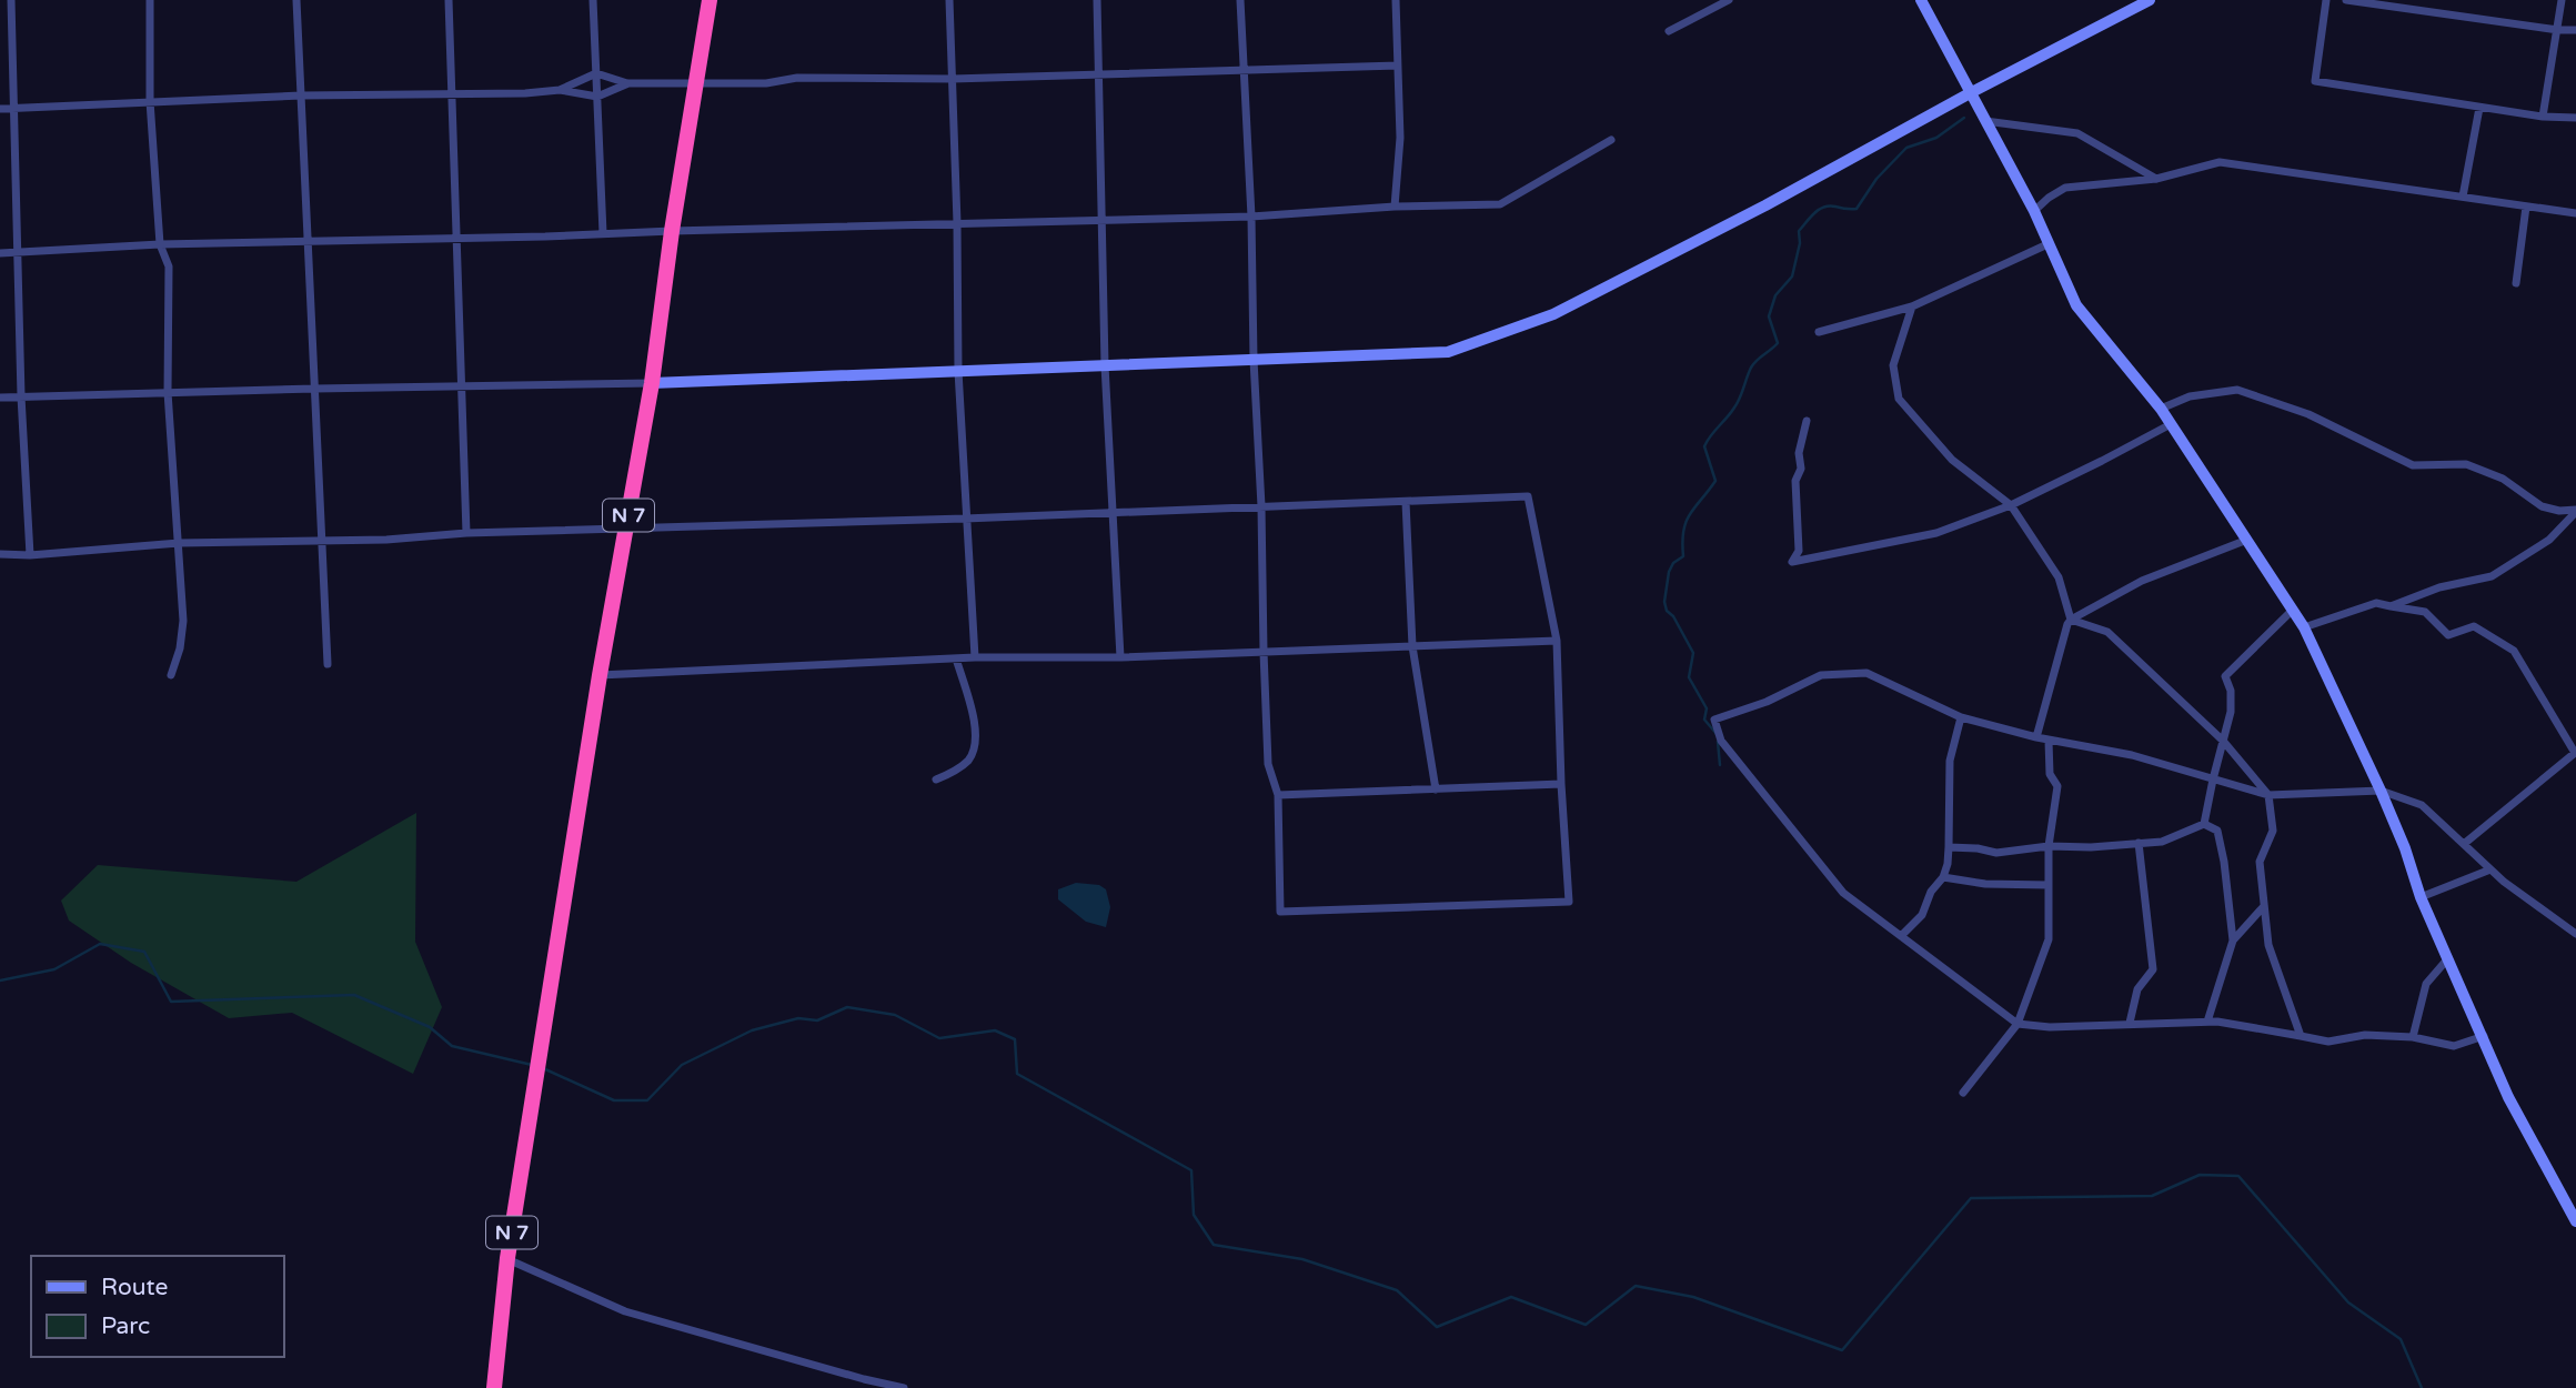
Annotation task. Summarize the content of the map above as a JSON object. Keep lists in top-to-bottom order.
{
  "streets": {
    "highway": ["N 7"]
  },
  "legend": ["Route", "Parc"]
}
